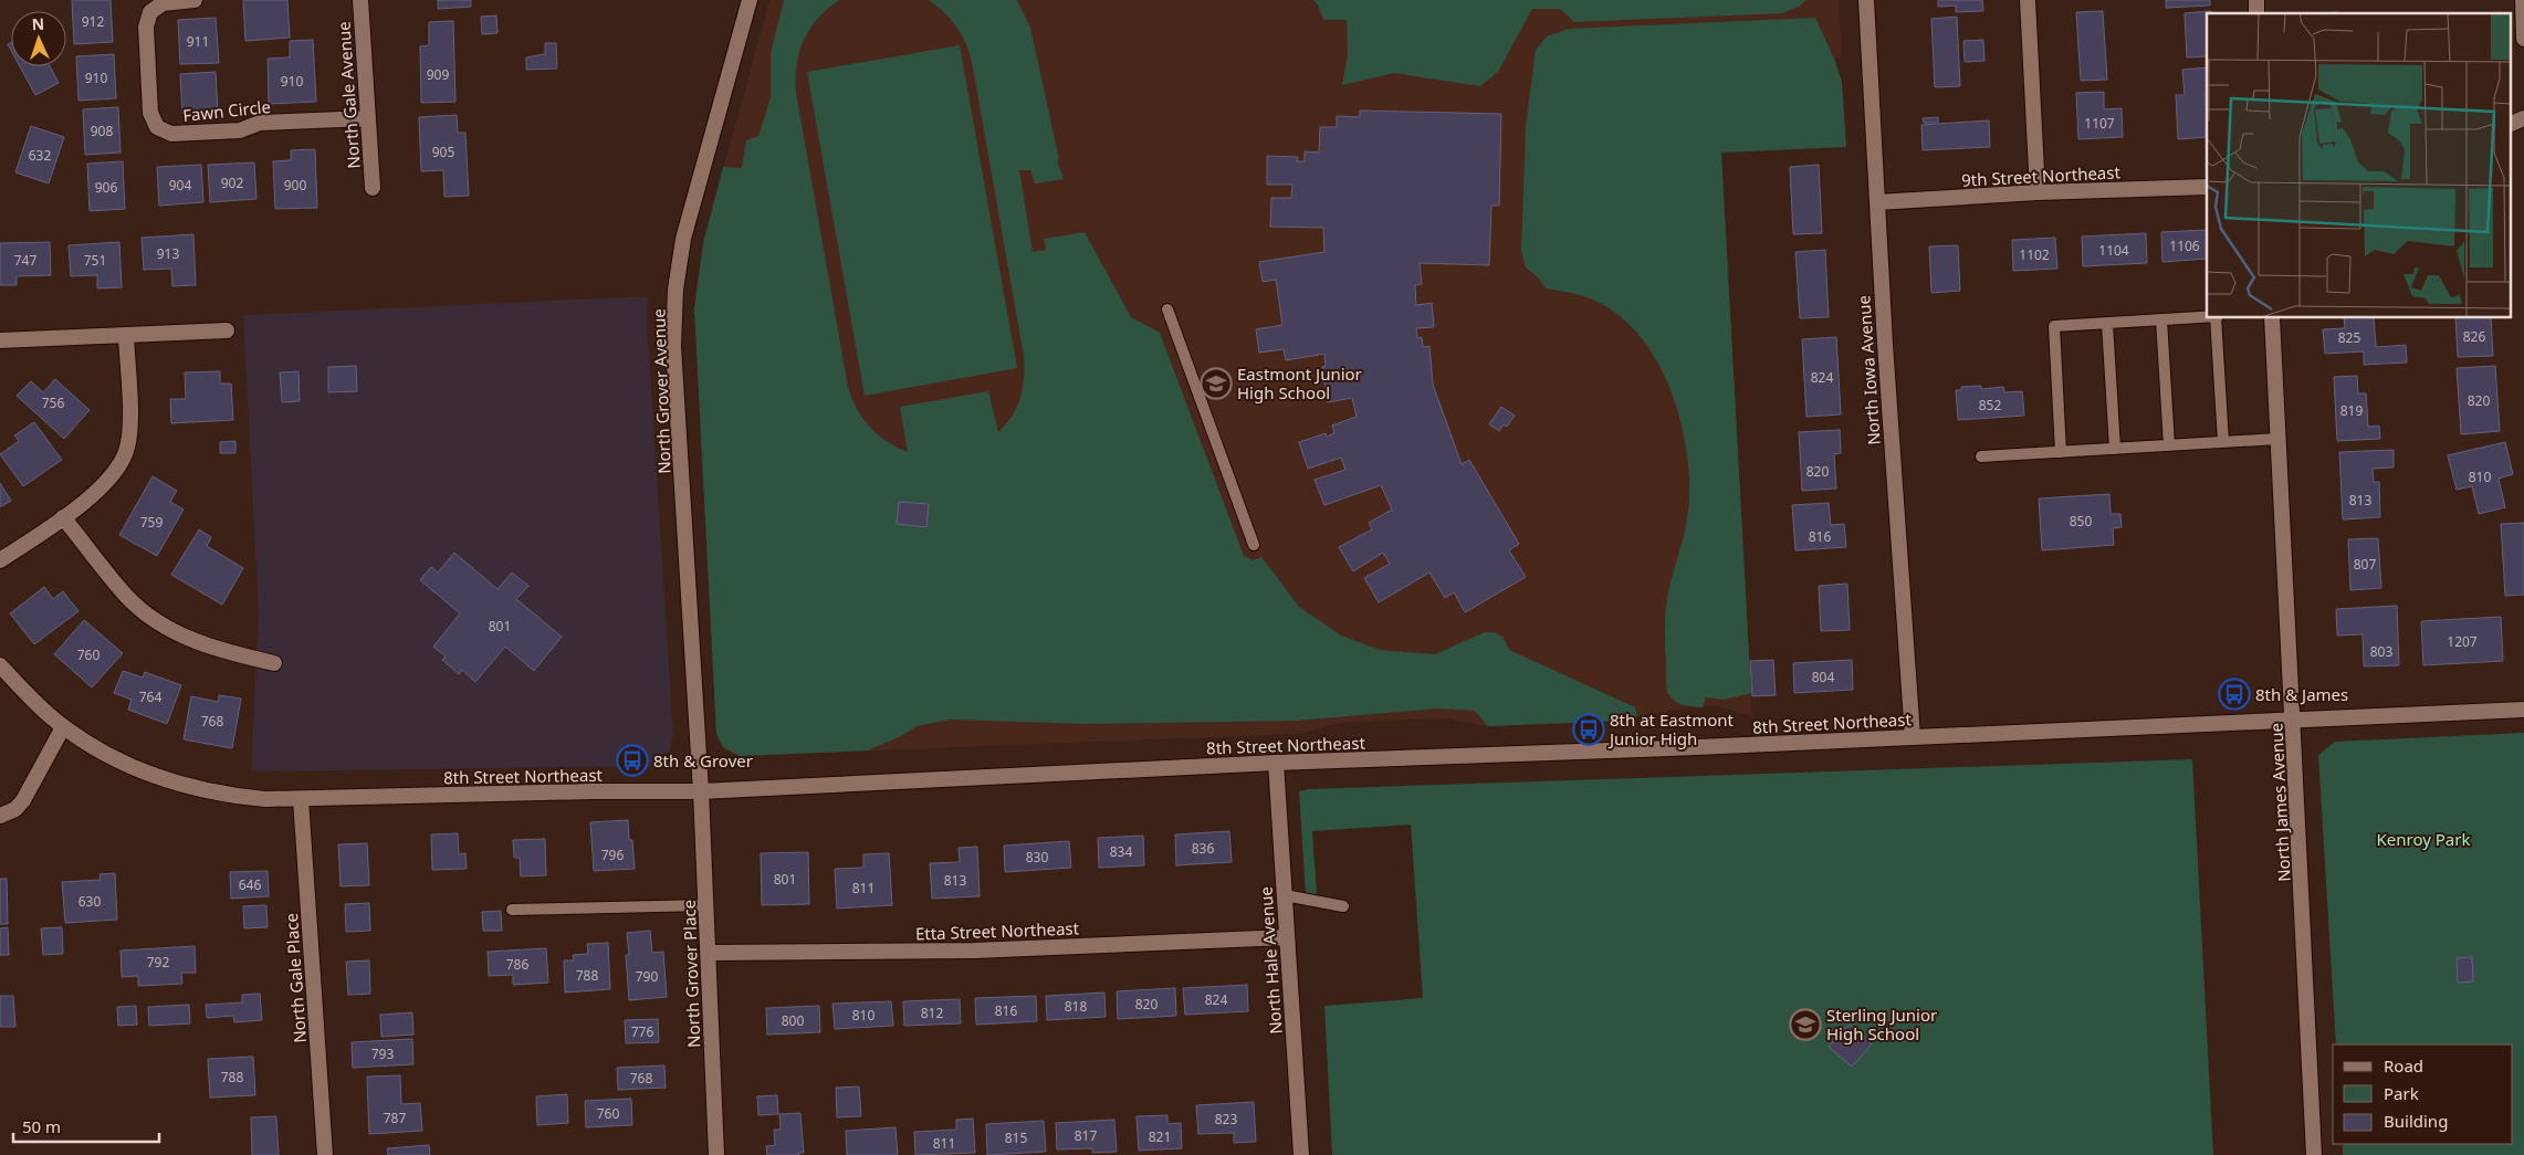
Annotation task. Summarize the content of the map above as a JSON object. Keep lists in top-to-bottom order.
{
  "streets": {
    "street": [
      "North Gale Avenue",
      "Fawn Circle",
      "9th Street Northeast",
      "North Iowa Avenue",
      "North Grover Avenue",
      "8th Street Northeast",
      "North James Avenue",
      "Etta Street Northeast",
      "North Hale Avenue",
      "North Grover Place",
      "North Gale Place"
    ]
  },
  "crossings": [
    ["North Gale Avenue", "Fawn Circle"],
    ["9th Street Northeast", "North Iowa Avenue"],
    ["North Iowa Avenue", "8th Street Northeast"],
    ["North Grover Avenue", "8th Street Northeast"],
    ["North Grover Avenue", "North Grover Place"],
    ["8th Street Northeast", "North James Avenue"],
    ["8th Street Northeast", "North Hale Avenue"],
    ["8th Street Northeast", "North Grover Place"],
    ["8th Street Northeast", "North Gale Place"],
    ["Etta Street Northeast", "North Hale Avenue"],
    ["Etta Street Northeast", "North Grover Place"]
  ],
  "parks": ["Kenroy Park"],
  "places": {
    "school or university": ["Eastmont Junior High School", "Sterling Junior High School"],
    "bus stop": ["8th & James", "8th at Eastmont Junior High", "8th & Grover"]
  },
  "house_numbers": [
    "912",
    "911",
    "909",
    "910",
    "910",
    "1107",
    "908",
    "905",
    "632",
    "902",
    "904",
    "900",
    "906",
    "1106",
    "1104",
    "913",
    "1102",
    "747",
    "751",
    "826",
    "825",
    "824",
    "820",
    "756",
    "852",
    "819",
    "820",
    "810",
    "813",
    "850",
    "759",
    "816",
    "807",
    "801",
    "1207",
    "803",
    "760",
    "804",
    "764",
    "768",
    "836",
    "834",
    "796",
    "830",
    "801",
    "813",
    "646",
    "811",
    "630",
    "792",
    "786",
    "788",
    "790",
    "824",
    "820",
    "818",
    "816",
    "812",
    "810",
    "800",
    "776",
    "793",
    "788",
    "768",
    "760",
    "787",
    "823",
    "817",
    "821",
    "815",
    "811"
  ],
  "legend": ["Road", "Park", "Building"],
  "scale_bar": "50 m",
  "north": "top"
}
